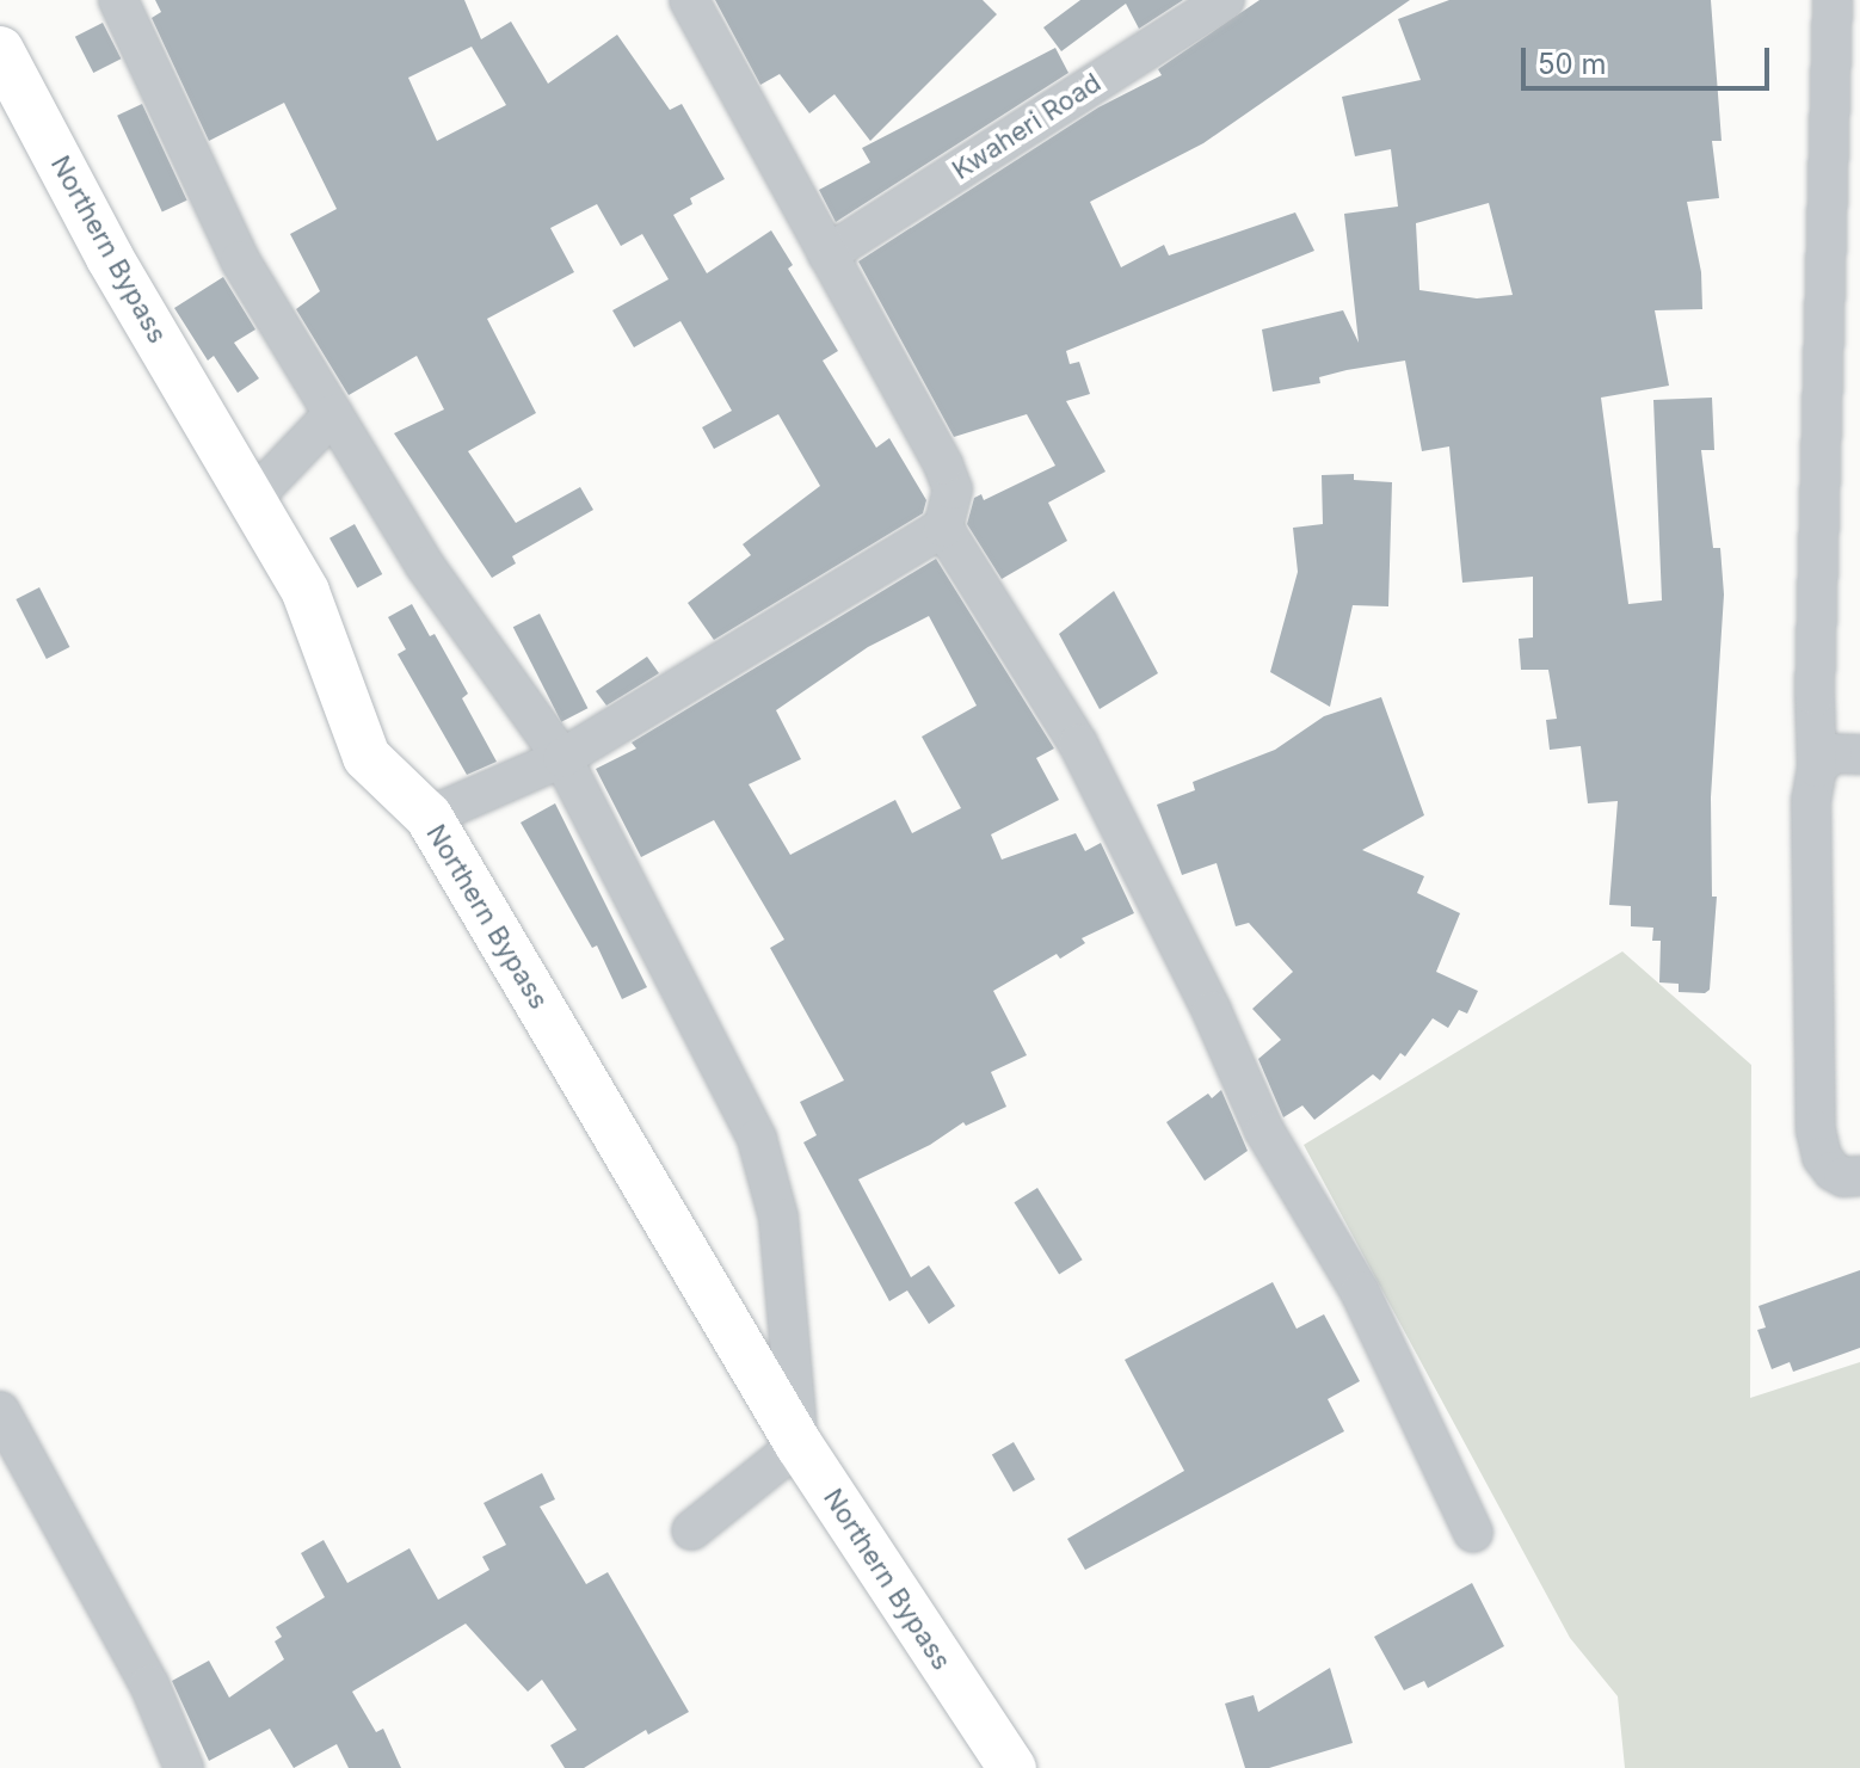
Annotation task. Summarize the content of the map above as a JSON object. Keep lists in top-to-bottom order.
{
  "streets": {
    "main road": ["Northern Bypass"],
    "street": ["Kwaheri Road"]
  },
  "scale_bar": "50 m"
}
